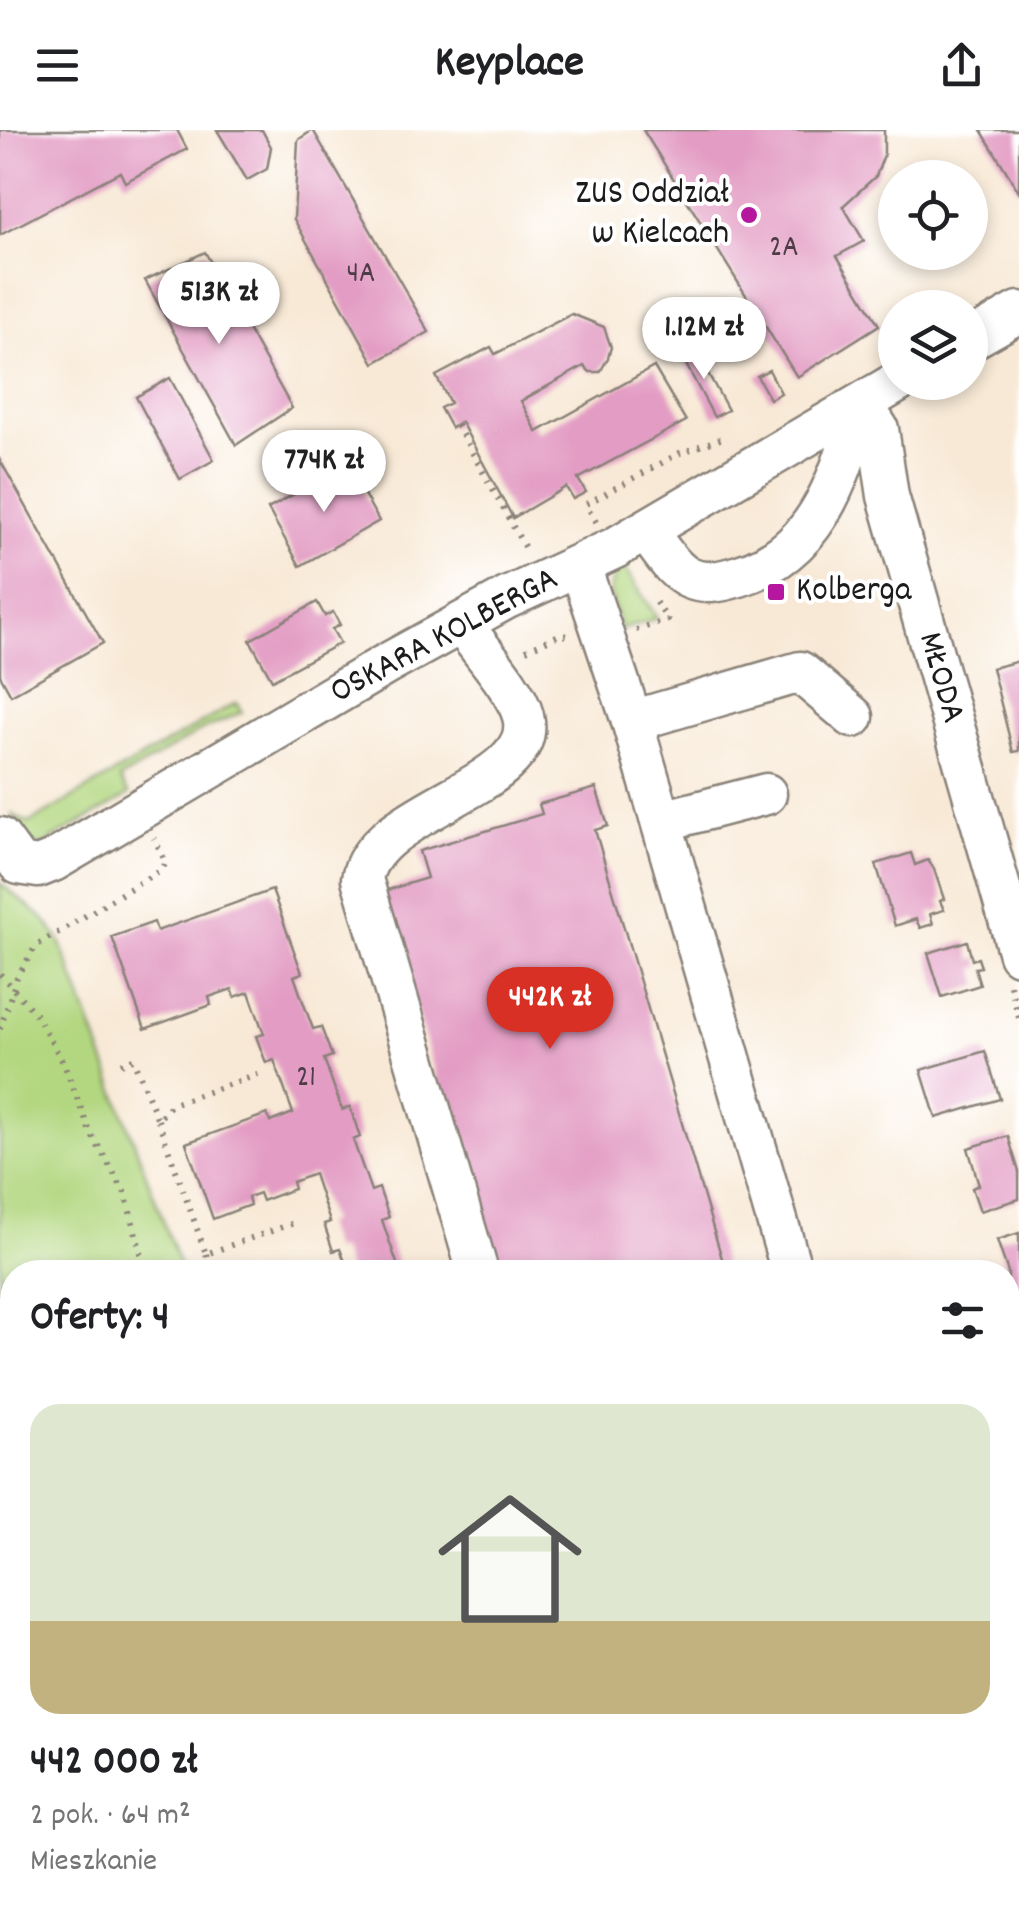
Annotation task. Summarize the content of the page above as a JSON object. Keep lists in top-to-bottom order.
{
  "streets": {
    "street": ["OSKARA KOLBERGA", "MŁODA"]
  },
  "crossings": [
    ["OSKARA KOLBERGA", "MŁODA"]
  ],
  "places": {
    "other": ["ZUS Oddział w Kielcach"],
    "transit": ["Kolberga"]
  },
  "house_numbers": ["2A", "4A", "21"],
  "page": {
    "header": "Keyplace",
    "price": [
      "513K zł",
      "1.12M zł",
      "774K zł",
      "442K zł"
    ],
    "heading": "Oferty: 4",
    "list": [
      {
        "name": "442 000 zł",
        "note": "2 pok. · 64 m² · Mieszkanie"
      }
    ]
  }
}
